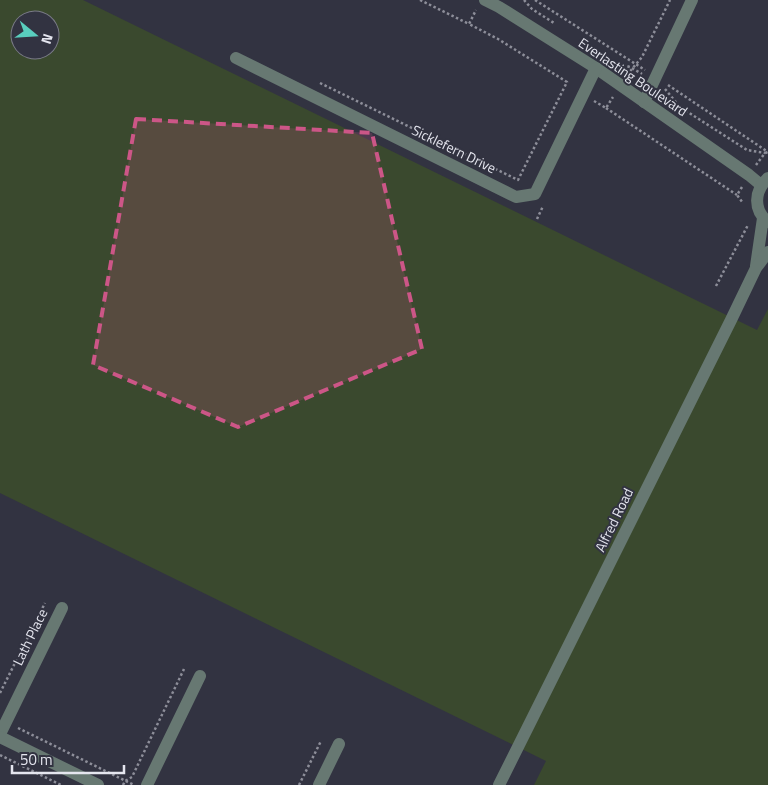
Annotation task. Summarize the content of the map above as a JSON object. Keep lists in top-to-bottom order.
{
  "streets": {
    "street": [
      "Everlasting Boulevard",
      "Sicklefern Drive",
      "Alfred Road",
      "Lath Place"
    ]
  },
  "crossings": [
    ["Everlasting Boulevard", "Sicklefern Drive"]
  ],
  "scale_bar": "50 m",
  "north": "right"
}
